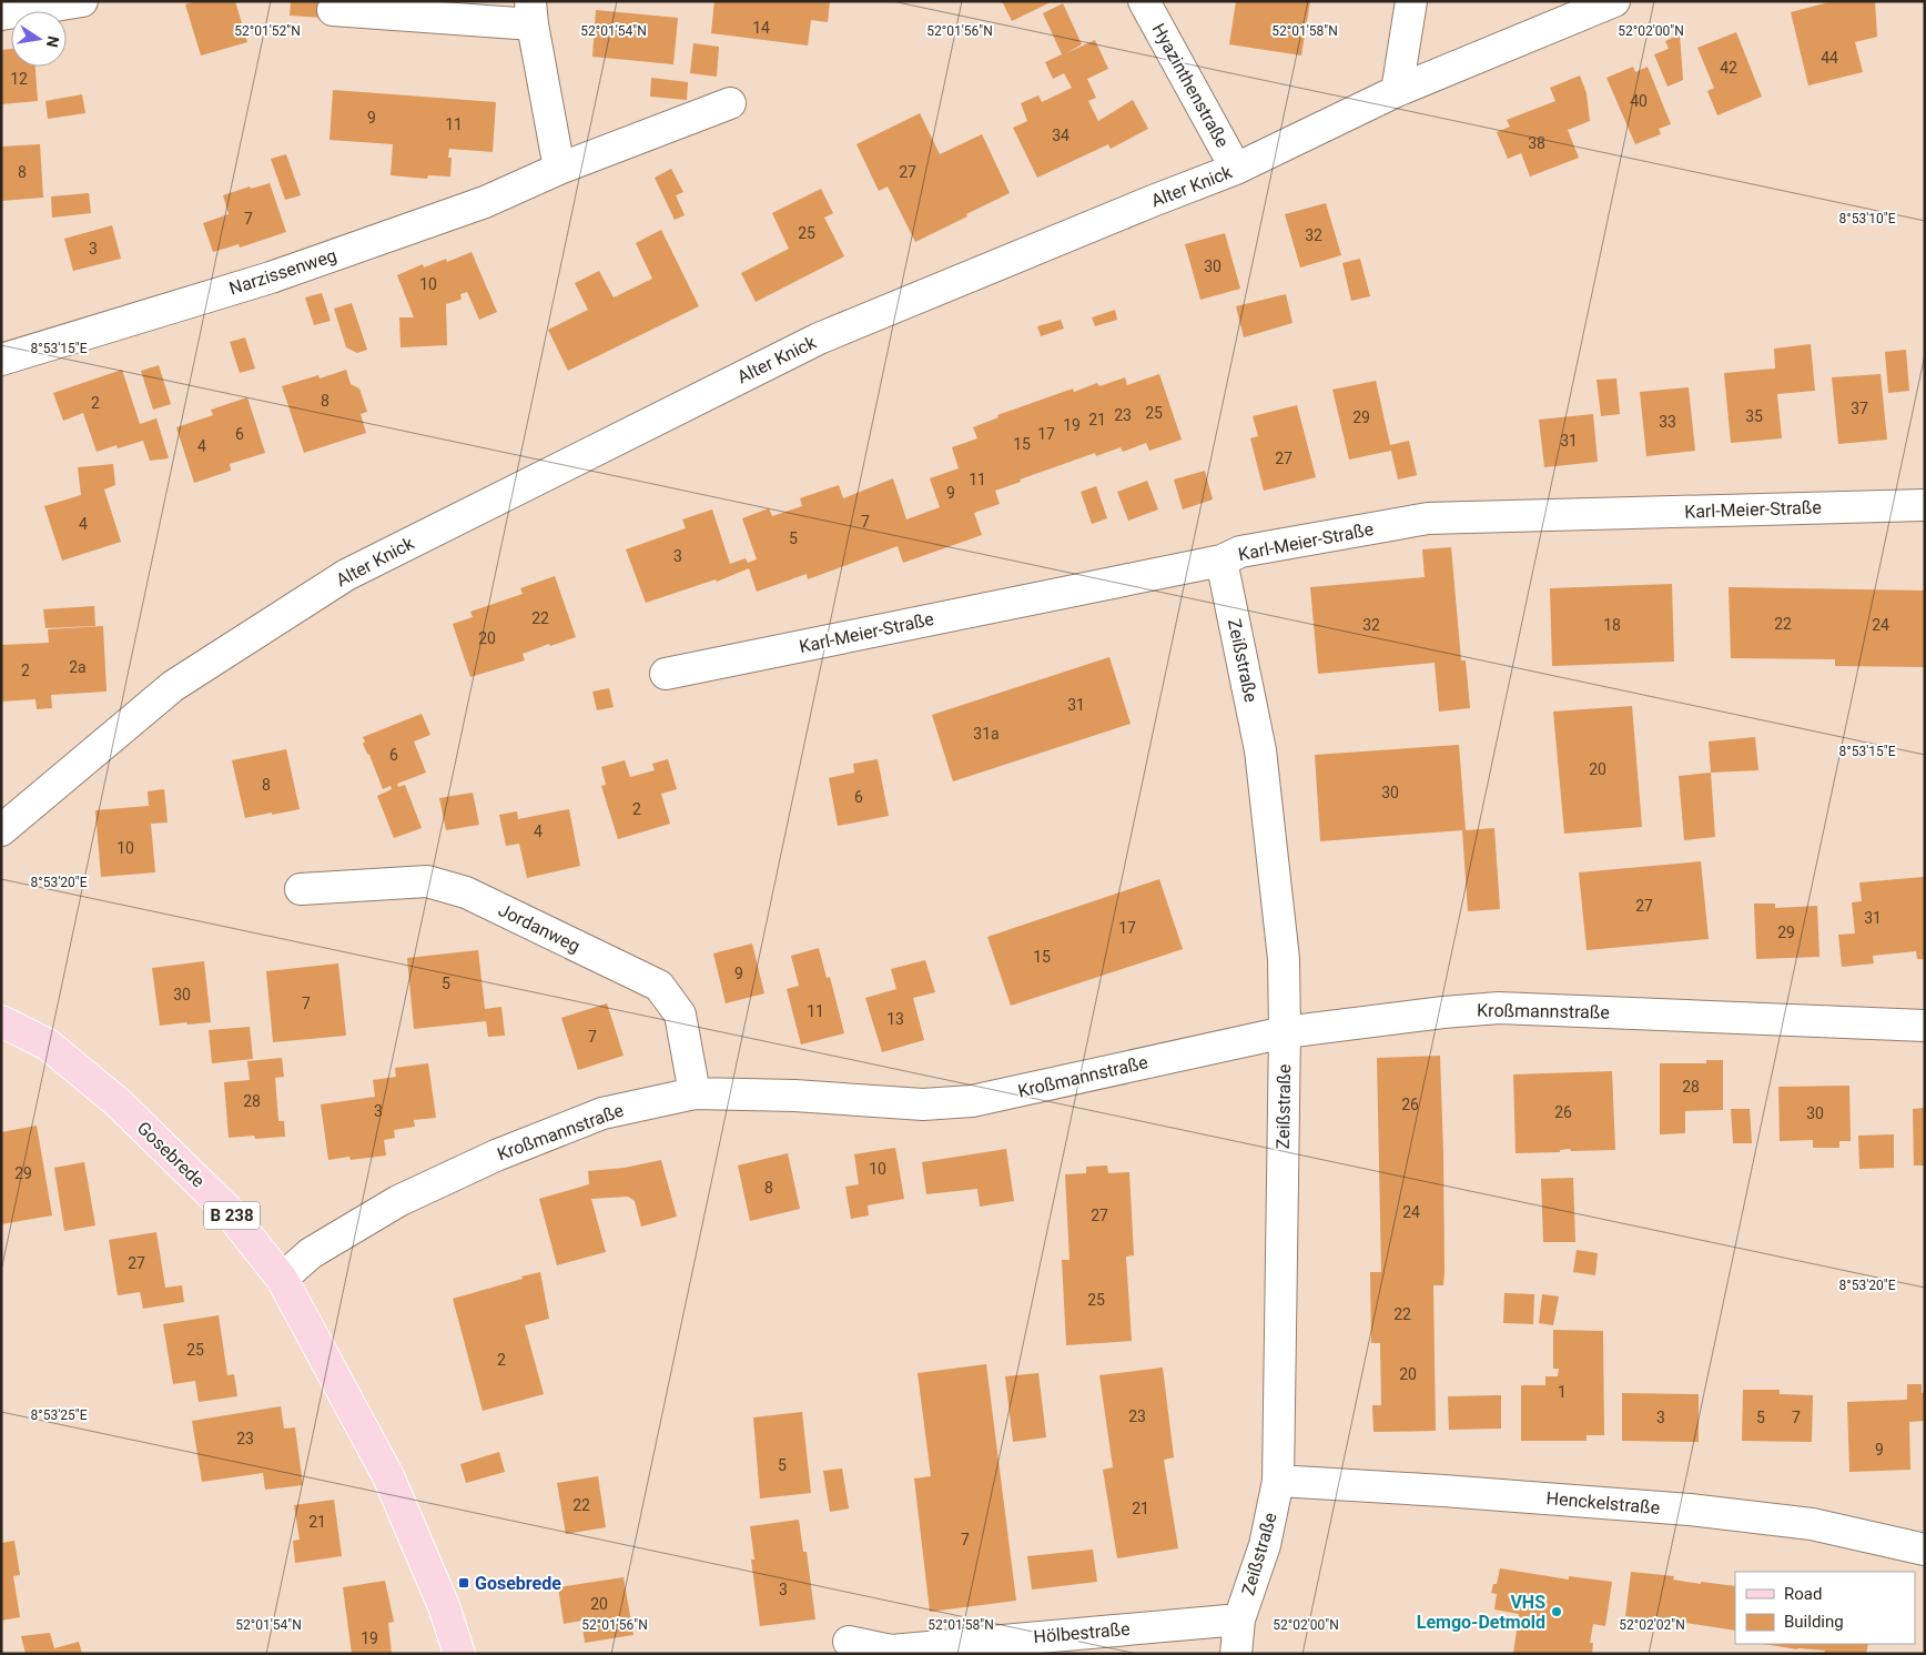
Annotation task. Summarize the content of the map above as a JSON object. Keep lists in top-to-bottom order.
{
  "streets": {
    "main road": ["Gosebrede", "B 238"],
    "street": [
      "Hyazinthenstraße",
      "Alter Knick",
      "Narzissenweg",
      "Karl-Meier-Straße",
      "Zeißstraße",
      "Jordanweg",
      "Kroßmannstraße",
      "Henckelstraße",
      "Hölbestraße"
    ]
  },
  "crossings": [
    ["Hyazinthenstraße", "Alter Knick"],
    ["Karl-Meier-Straße", "Zeißstraße"],
    ["Zeißstraße", "Kroßmannstraße"],
    ["Zeißstraße", "Henckelstraße"],
    ["Zeißstraße", "Hölbestraße"],
    ["Jordanweg", "Kroßmannstraße"],
    ["Kroßmannstraße", "Gosebrede"]
  ],
  "places": {
    "transit": ["Gosebrede"],
    "other": ["VHS Lemgo-Detmold"]
  },
  "house_numbers": [
    "14",
    "44",
    "42",
    "12",
    "40",
    "9",
    "11",
    "34",
    "38",
    "8",
    "27",
    "7",
    "25",
    "32",
    "3",
    "30",
    "10",
    "8",
    "2",
    "37",
    "25",
    "23",
    "35",
    "29",
    "21",
    "33",
    "19",
    "6",
    "17",
    "31",
    "15",
    "4",
    "27",
    "11",
    "9",
    "7",
    "4",
    "5",
    "3",
    "22",
    "22",
    "32",
    "18",
    "24",
    "20",
    "2a",
    "2",
    "31",
    "31a",
    "6",
    "20",
    "8",
    "30",
    "6",
    "2",
    "4",
    "10",
    "27",
    "31",
    "17",
    "29",
    "15",
    "9",
    "5",
    "30",
    "7",
    "11",
    "13",
    "7",
    "28",
    "28",
    "26",
    "3",
    "26",
    "30",
    "10",
    "29",
    "8",
    "24",
    "27",
    "27",
    "25",
    "22",
    "25",
    "2",
    "20",
    "1",
    "23",
    "3",
    "5",
    "7",
    "23",
    "9",
    "5",
    "22",
    "21",
    "21",
    "7",
    "3",
    "20",
    "19"
  ],
  "legend": ["Road", "Building"],
  "north": "right",
  "coordinates": [
    "52°01'52\"N",
    "52°01'54\"N",
    "52°01'56\"N",
    "52°01'58\"N",
    "52°02'00\"N",
    "8°53'10\"E",
    "8°53'15\"E",
    "8°53'20\"E",
    "8°53'25\"E",
    "52°02'02\"N"
  ]
}
